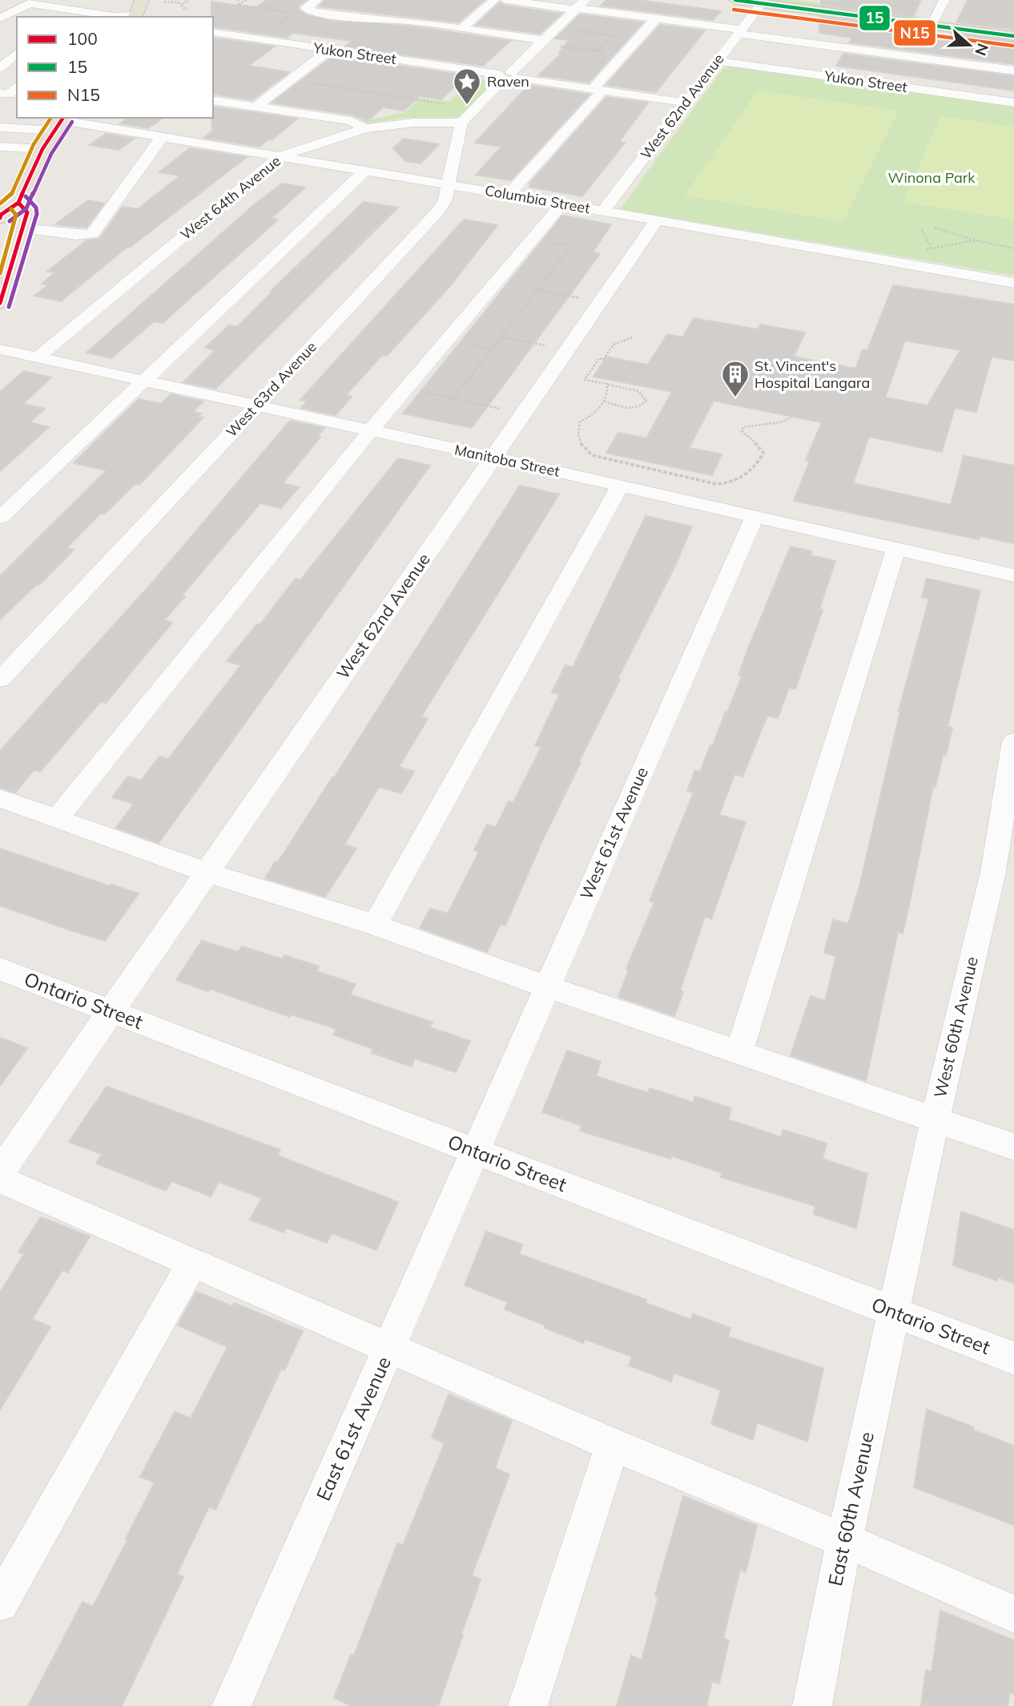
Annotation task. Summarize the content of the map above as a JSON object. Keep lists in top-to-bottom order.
{
  "streets": {
    "street": [
      "Yukon Street",
      "West 62nd Avenue",
      "West 64th Avenue",
      "Columbia Street",
      "West 63rd Avenue",
      "Manitoba Street",
      "West 61st Avenue",
      "Ontario Street",
      "West 60th Avenue",
      "East 61st Avenue",
      "East 60th Avenue"
    ]
  },
  "crossings": [
    ["Yukon Street", "West 62nd Avenue"],
    ["West 62nd Avenue", "Columbia Street"],
    ["West 62nd Avenue", "Manitoba Street"],
    ["West 62nd Avenue", "Ontario Street"],
    ["West 64th Avenue", "Columbia Street"],
    ["West 64th Avenue", "West 63rd Avenue"],
    ["West 64th Avenue", "Manitoba Street"],
    ["Columbia Street", "West 63rd Avenue"],
    ["West 63rd Avenue", "Manitoba Street"],
    ["Manitoba Street", "West 61st Avenue"],
    ["West 61st Avenue", "Ontario Street"],
    ["West 61st Avenue", "East 61st Avenue"],
    ["Ontario Street", "West 60th Avenue"],
    ["Ontario Street", "East 61st Avenue"],
    ["Ontario Street", "East 60th Avenue"],
    ["West 60th Avenue", "East 60th Avenue"]
  ],
  "parks": ["Winona Park"],
  "places": {
    "place": ["Raven"],
    "building": ["St. Vincent's Hospital Langara"]
  },
  "lines": ["transit line 15", "transit line N15", "transit line 100"],
  "legend": ["100", "15", "N15"],
  "north": "right"
}
